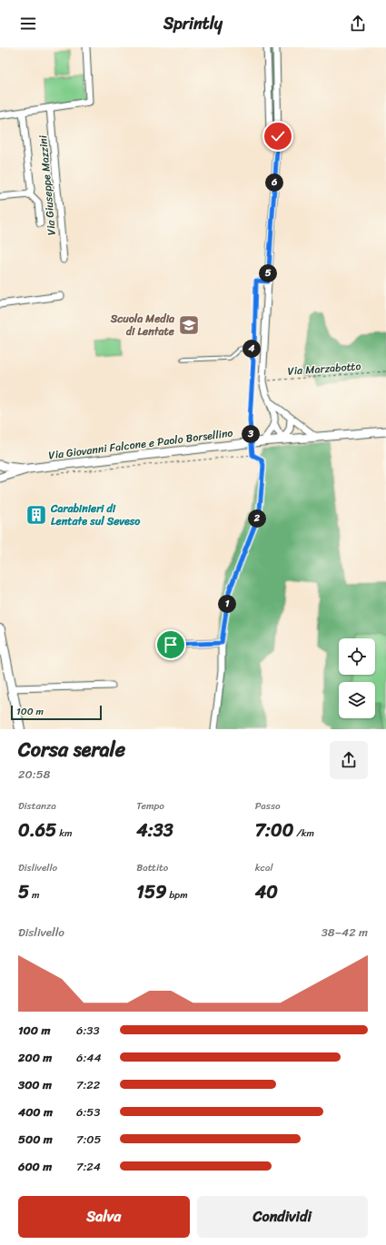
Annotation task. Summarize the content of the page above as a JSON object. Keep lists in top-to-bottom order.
{
  "streets": {
    "street": ["Via Giuseppe Mazzini", "Via Giovanni Falcone e Paolo Borsellino"],
    "path": ["Via Marzabotto"]
  },
  "places": {
    "school or university": ["Scuola Media di Lentate"],
    "building": ["Carabinieri di Lentate sul Seveso"]
  },
  "scale_bar": "100 m",
  "page": {
    "header": "Sprintly",
    "pins": [
      "6",
      "5",
      "4",
      "3",
      "2",
      "1"
    ],
    "scale": "100 m",
    "heading": ["Corsa serale", "20:58"],
    "stats": [
      ["Distanza", "0.65 km"],
      ["Tempo", "4:33"],
      ["Passo", "7:00 /km"],
      ["Dislivello", "5 m"],
      ["Battito", "159 bpm"],
      ["kcal", "40"]
    ],
    "chart": ["Dislivello", "38–42 m"],
    "list": [
      {
        "name": "100 m",
        "note": "6:33"
      },
      {
        "name": "200 m",
        "note": "6:44"
      },
      {
        "name": "300 m",
        "note": "7:22"
      },
      {
        "name": "400 m",
        "note": "6:53"
      },
      {
        "name": "500 m",
        "note": "7:05"
      },
      {
        "name": "600 m",
        "note": "7:24"
      }
    ],
    "buttons": ["Salva", "Condividi"]
  }
}
